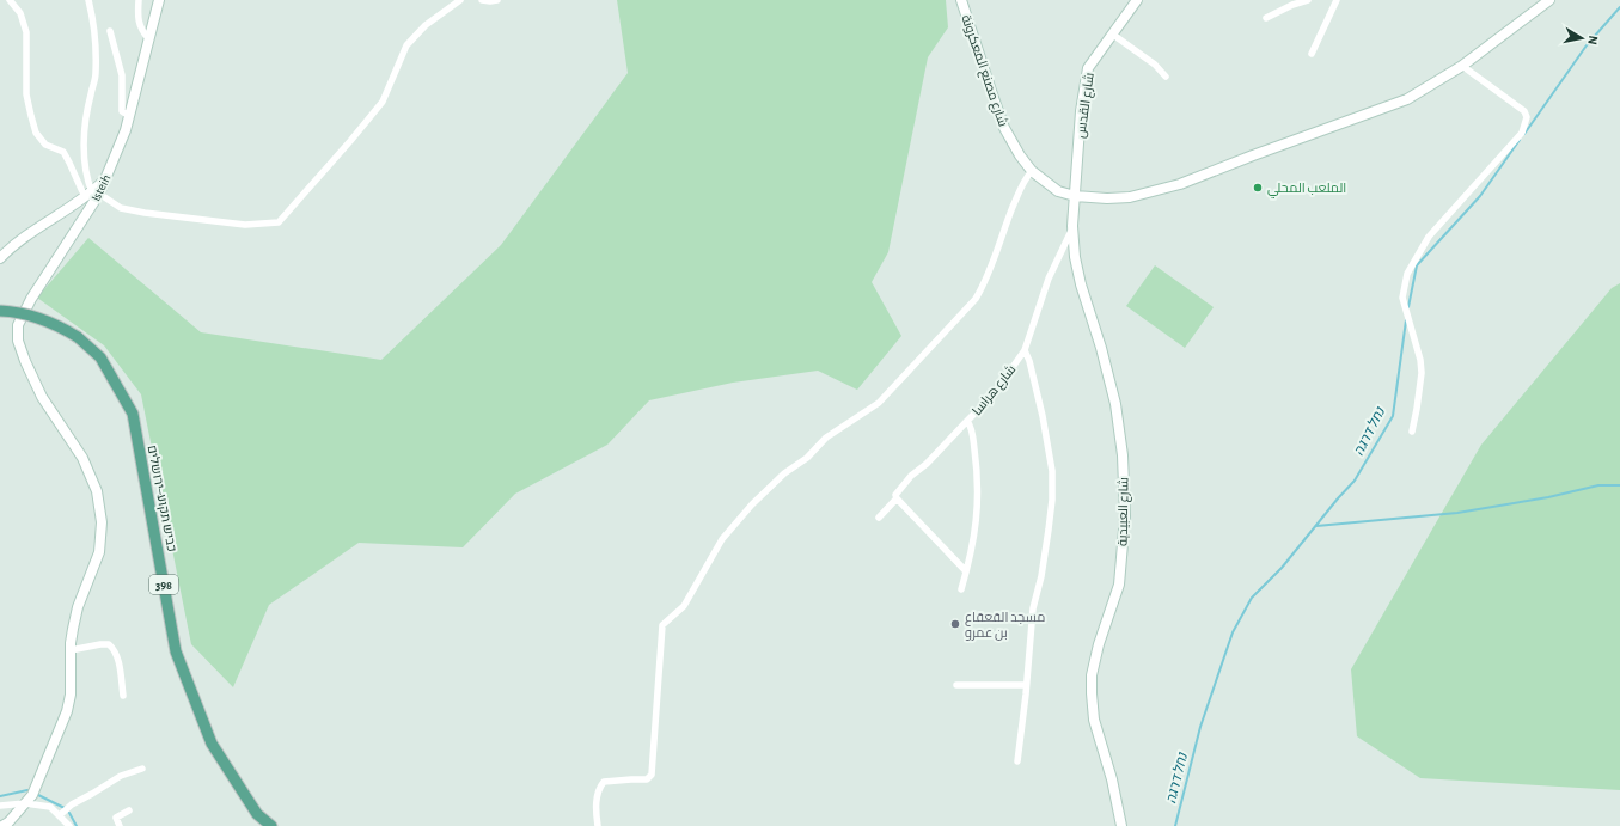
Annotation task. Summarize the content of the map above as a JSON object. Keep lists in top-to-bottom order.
{
  "streets": {
    "main road": ["כביש תקוע–ירושלים", "398"],
    "street": [
      "شارع مصنع المعكرونة",
      "شارع القدس",
      "Isteih",
      "شارع هراسا",
      "شارع العبيدية"
    ]
  },
  "crossings": [
    ["شارع مصنع المعكرونة", "شارع القدس"],
    ["شارع مصنع المعكرونة", "شارع العبيدية"],
    ["شارع القدس", "شارع العبيدية"],
    ["شارع هراسا", "شارع العبيدية"]
  ],
  "water": ["נחל דרגה"],
  "places": ["الملعب المحلي", "مسجد القعقاع بن عمرو"],
  "north": "right"
}
